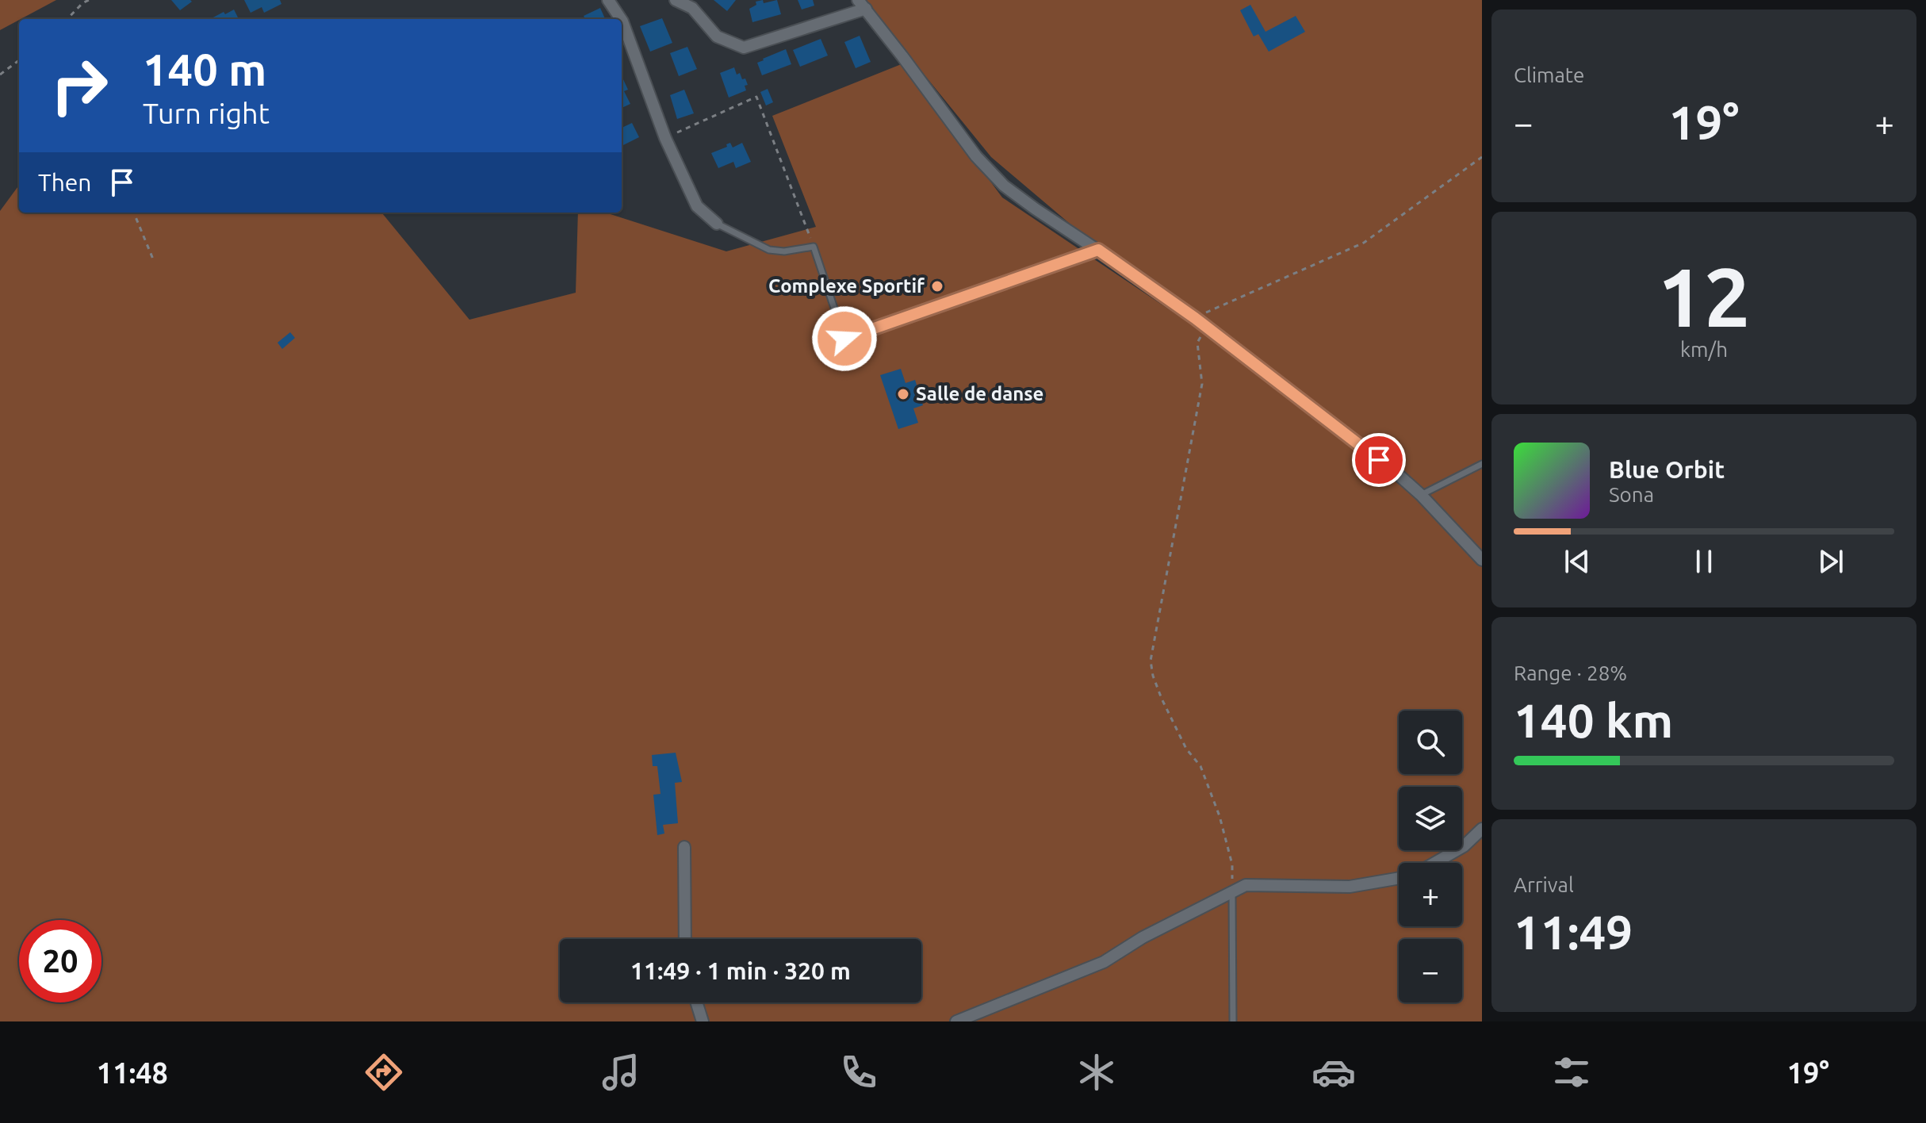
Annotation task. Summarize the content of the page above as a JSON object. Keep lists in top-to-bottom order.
{
  "places": ["Complexe Sportif", "Salle de danse"],
  "page": {
    "tile": [
      "Climate",
      ["12", "km/h"],
      ["Range · 28%", "140 km"],
      ["Arrival", "11:49"]
    ],
    "turn": ["140 m", "Turn right"],
    "heat": ["−", "19°", "+"],
    "then": "Then",
    "song": ["Blue Orbit", "Sona"],
    "map_buttons": ["+", "−"],
    "limit": "20",
    "trip": "11:49 · 1 min · 320 m",
    "tabs": ["11:48", "19°"]
  }
}
